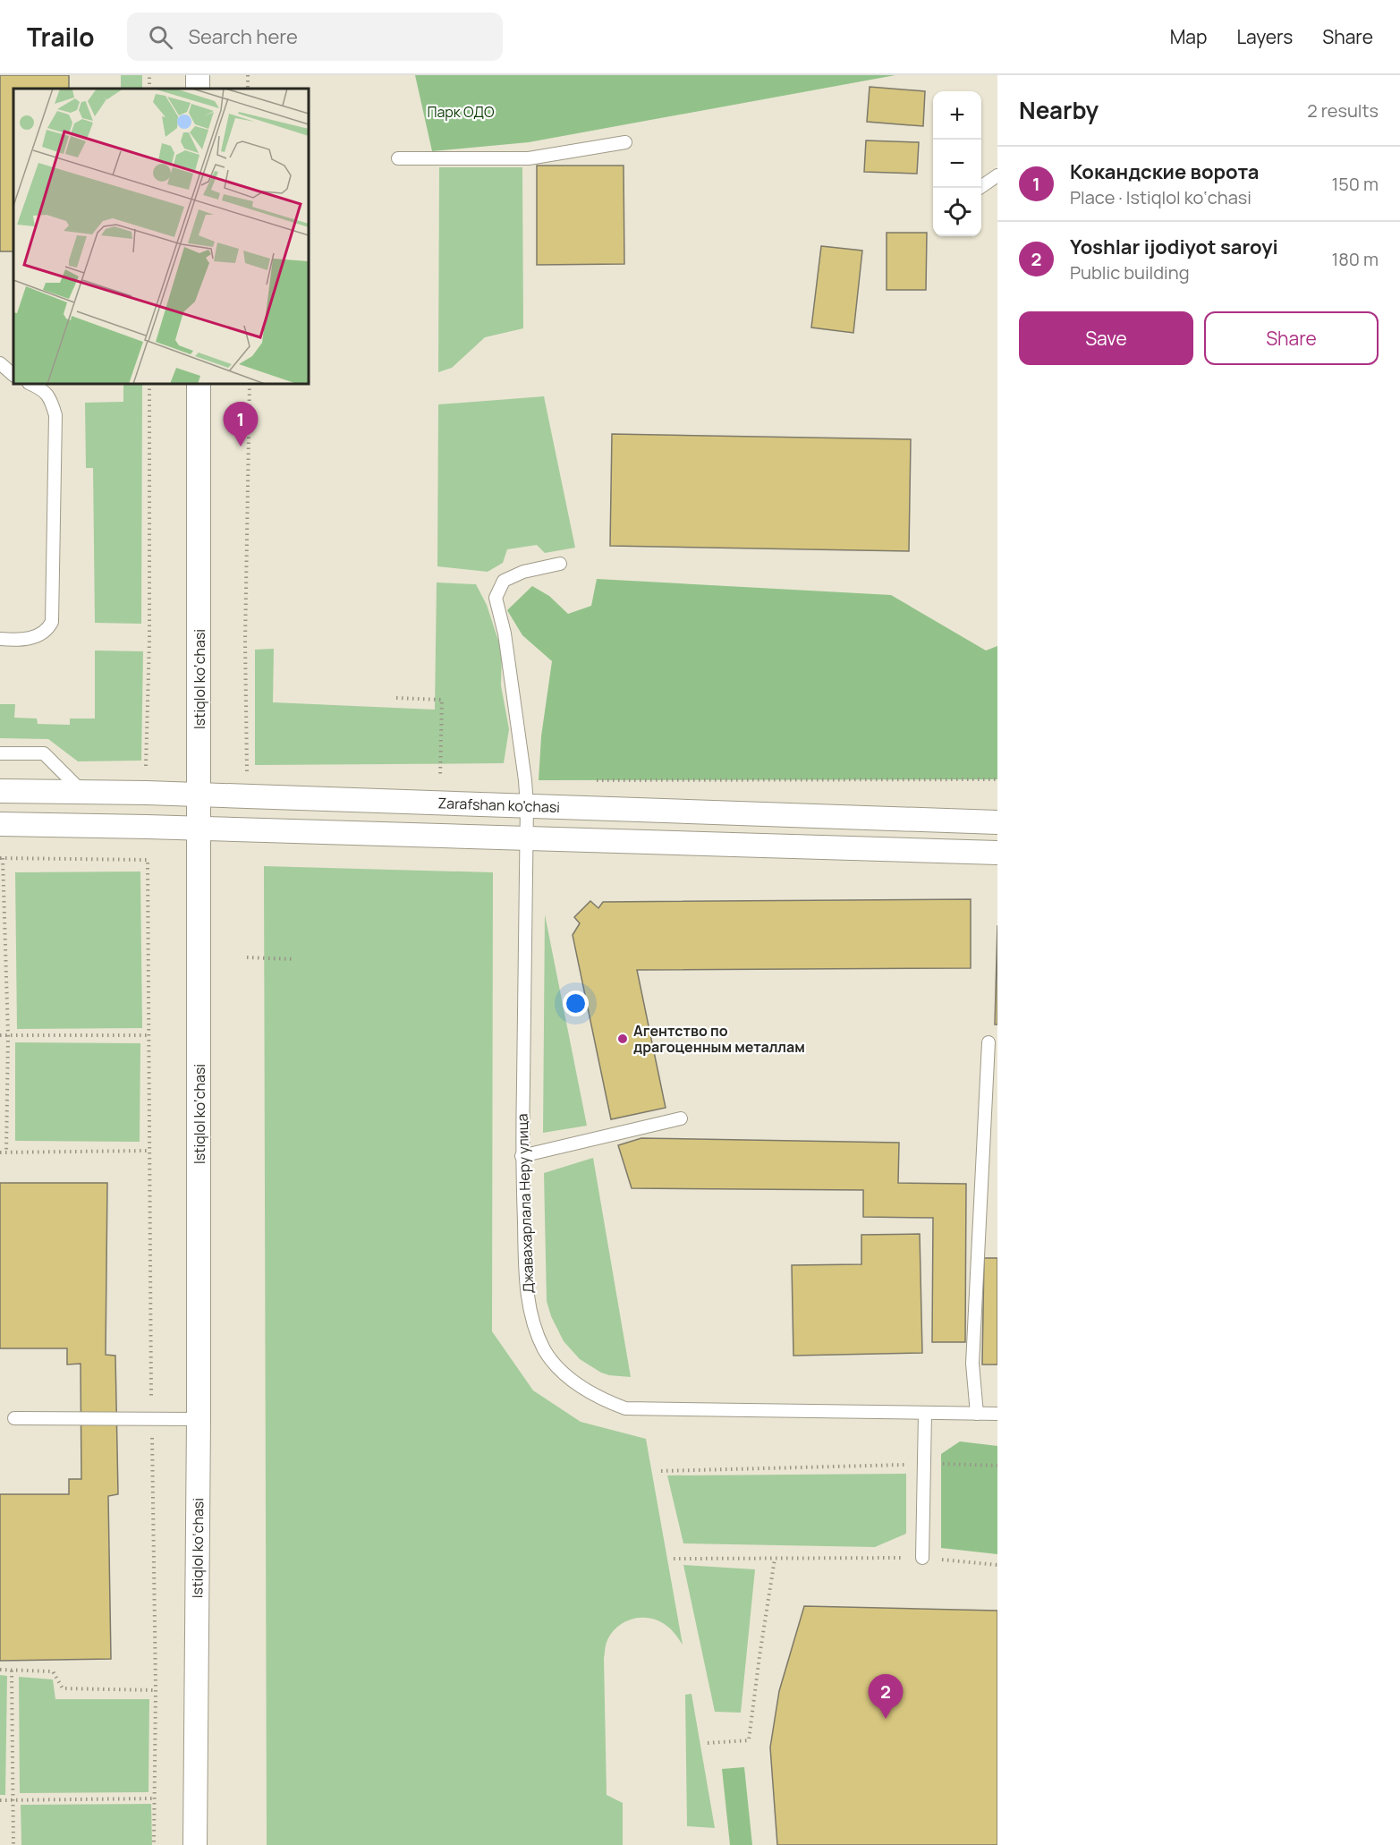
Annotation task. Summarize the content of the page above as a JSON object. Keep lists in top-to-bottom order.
{
  "streets": {
    "street": ["Istiqlol ko‘chasi", "Zarafshan ko'chasi"],
    "lane": ["Джавахарлала Неру улица"]
  },
  "crossings": [
    ["Istiqlol ko‘chasi", "Zarafshan ko'chasi"],
    ["Zarafshan ko'chasi", "Джавахарлала Неру улица"]
  ],
  "parks": ["Парк ОДО"],
  "places": ["Агентство по драгоценным металлам"],
  "page": {
    "header": "Trailo",
    "search": "Search here",
    "nav": ["Map", "Layers", "Share"],
    "heading": ["Nearby", "2 results"],
    "map_buttons": ["+", "−"],
    "list": [
      {
        "mark": "1",
        "name": "Кокандские ворота",
        "note": "Place · Istiqlol ko‘chasi",
        "value": "150 m"
      },
      {
        "mark": "2",
        "name": "Yoshlar ijodiyot saroyi",
        "note": "Public building",
        "value": "180 m"
      }
    ],
    "buttons": ["Save", "Share"],
    "pins": ["1", "2"]
  }
}
